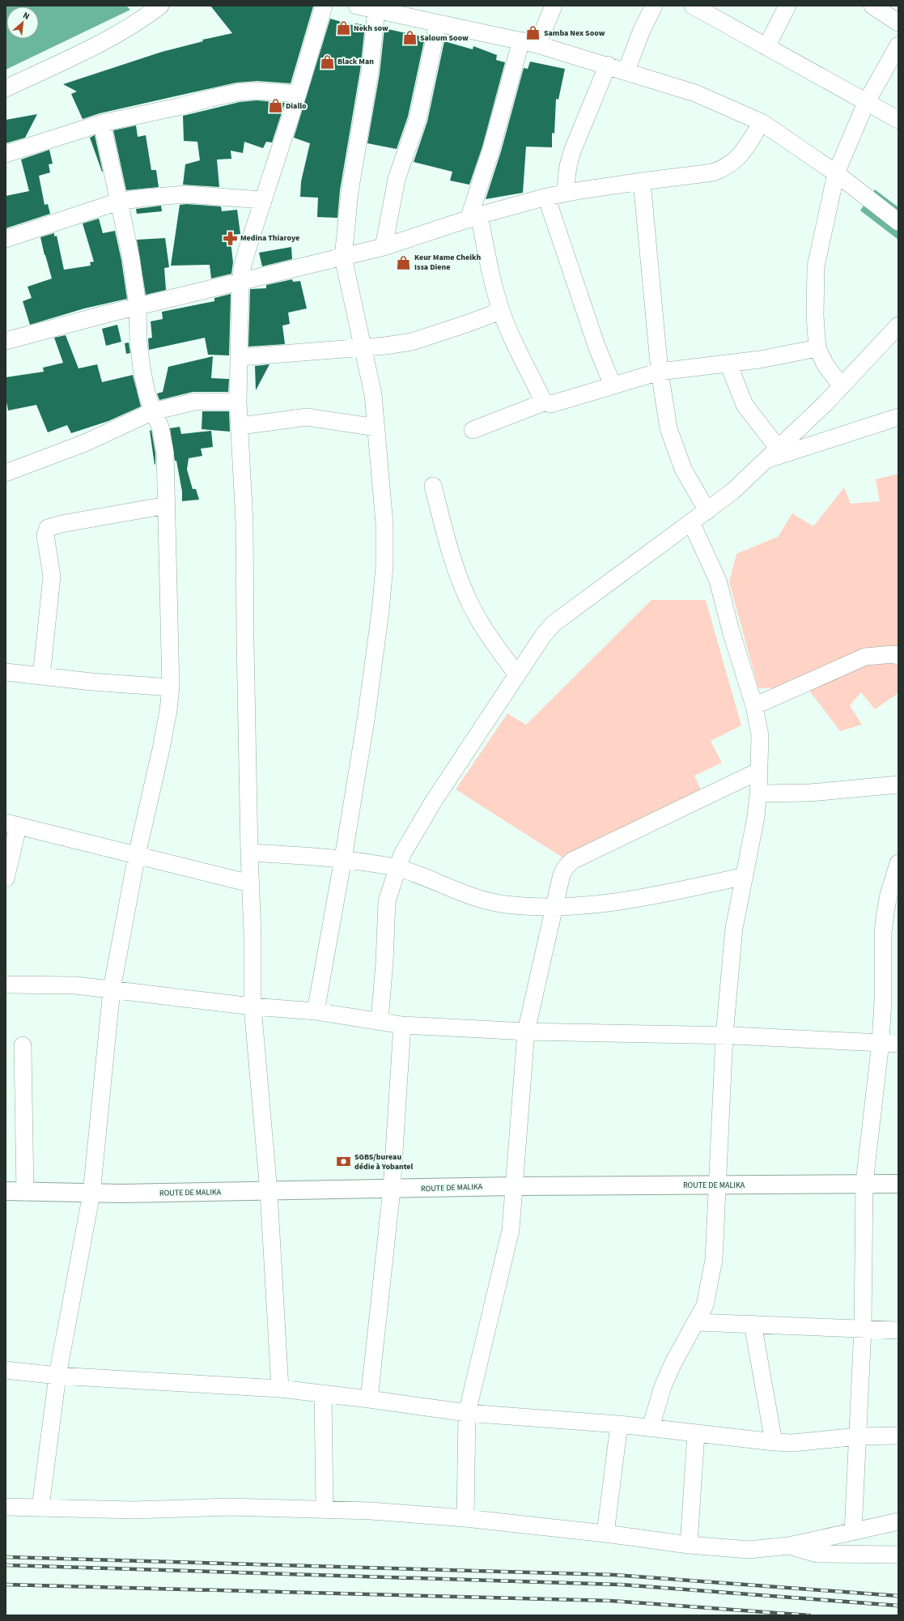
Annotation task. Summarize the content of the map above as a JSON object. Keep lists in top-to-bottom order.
{
  "streets": {
    "main road": ["ROUTE DE MALIKA"]
  },
  "places": {
    "shop": [
      "Nekh sow",
      "Samba Nex Soow",
      "Saloum Soow",
      "Black Man",
      "Diallo",
      "Keur Mame Cheikh Issa Diene"
    ],
    "pharmacy": ["Medina Thiaroye"],
    "bank": ["SGBS/bureau dédie à Yobantel"]
  },
  "north": "top right"
}
